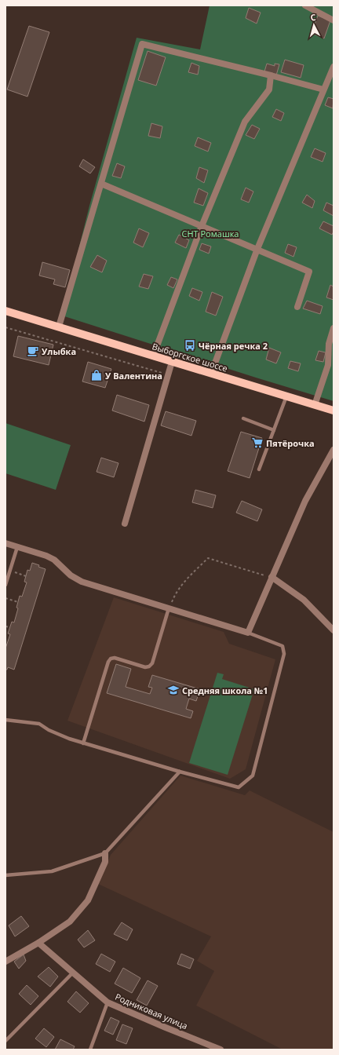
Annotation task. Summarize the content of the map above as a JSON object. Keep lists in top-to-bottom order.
{
  "streets": {
    "main road": ["Выборгское шоссе"],
    "street": ["Родниковая улица"]
  },
  "parks": ["СНТ Ромашка"],
  "places": {
    "bus stop": ["Чёрная речка 2"],
    "cafe": ["Улыбка"],
    "shop": ["У Валентина"],
    "supermarket": ["Пятёрочка"],
    "school or university": ["Средняя школа №1"]
  },
  "north": "top"
}
